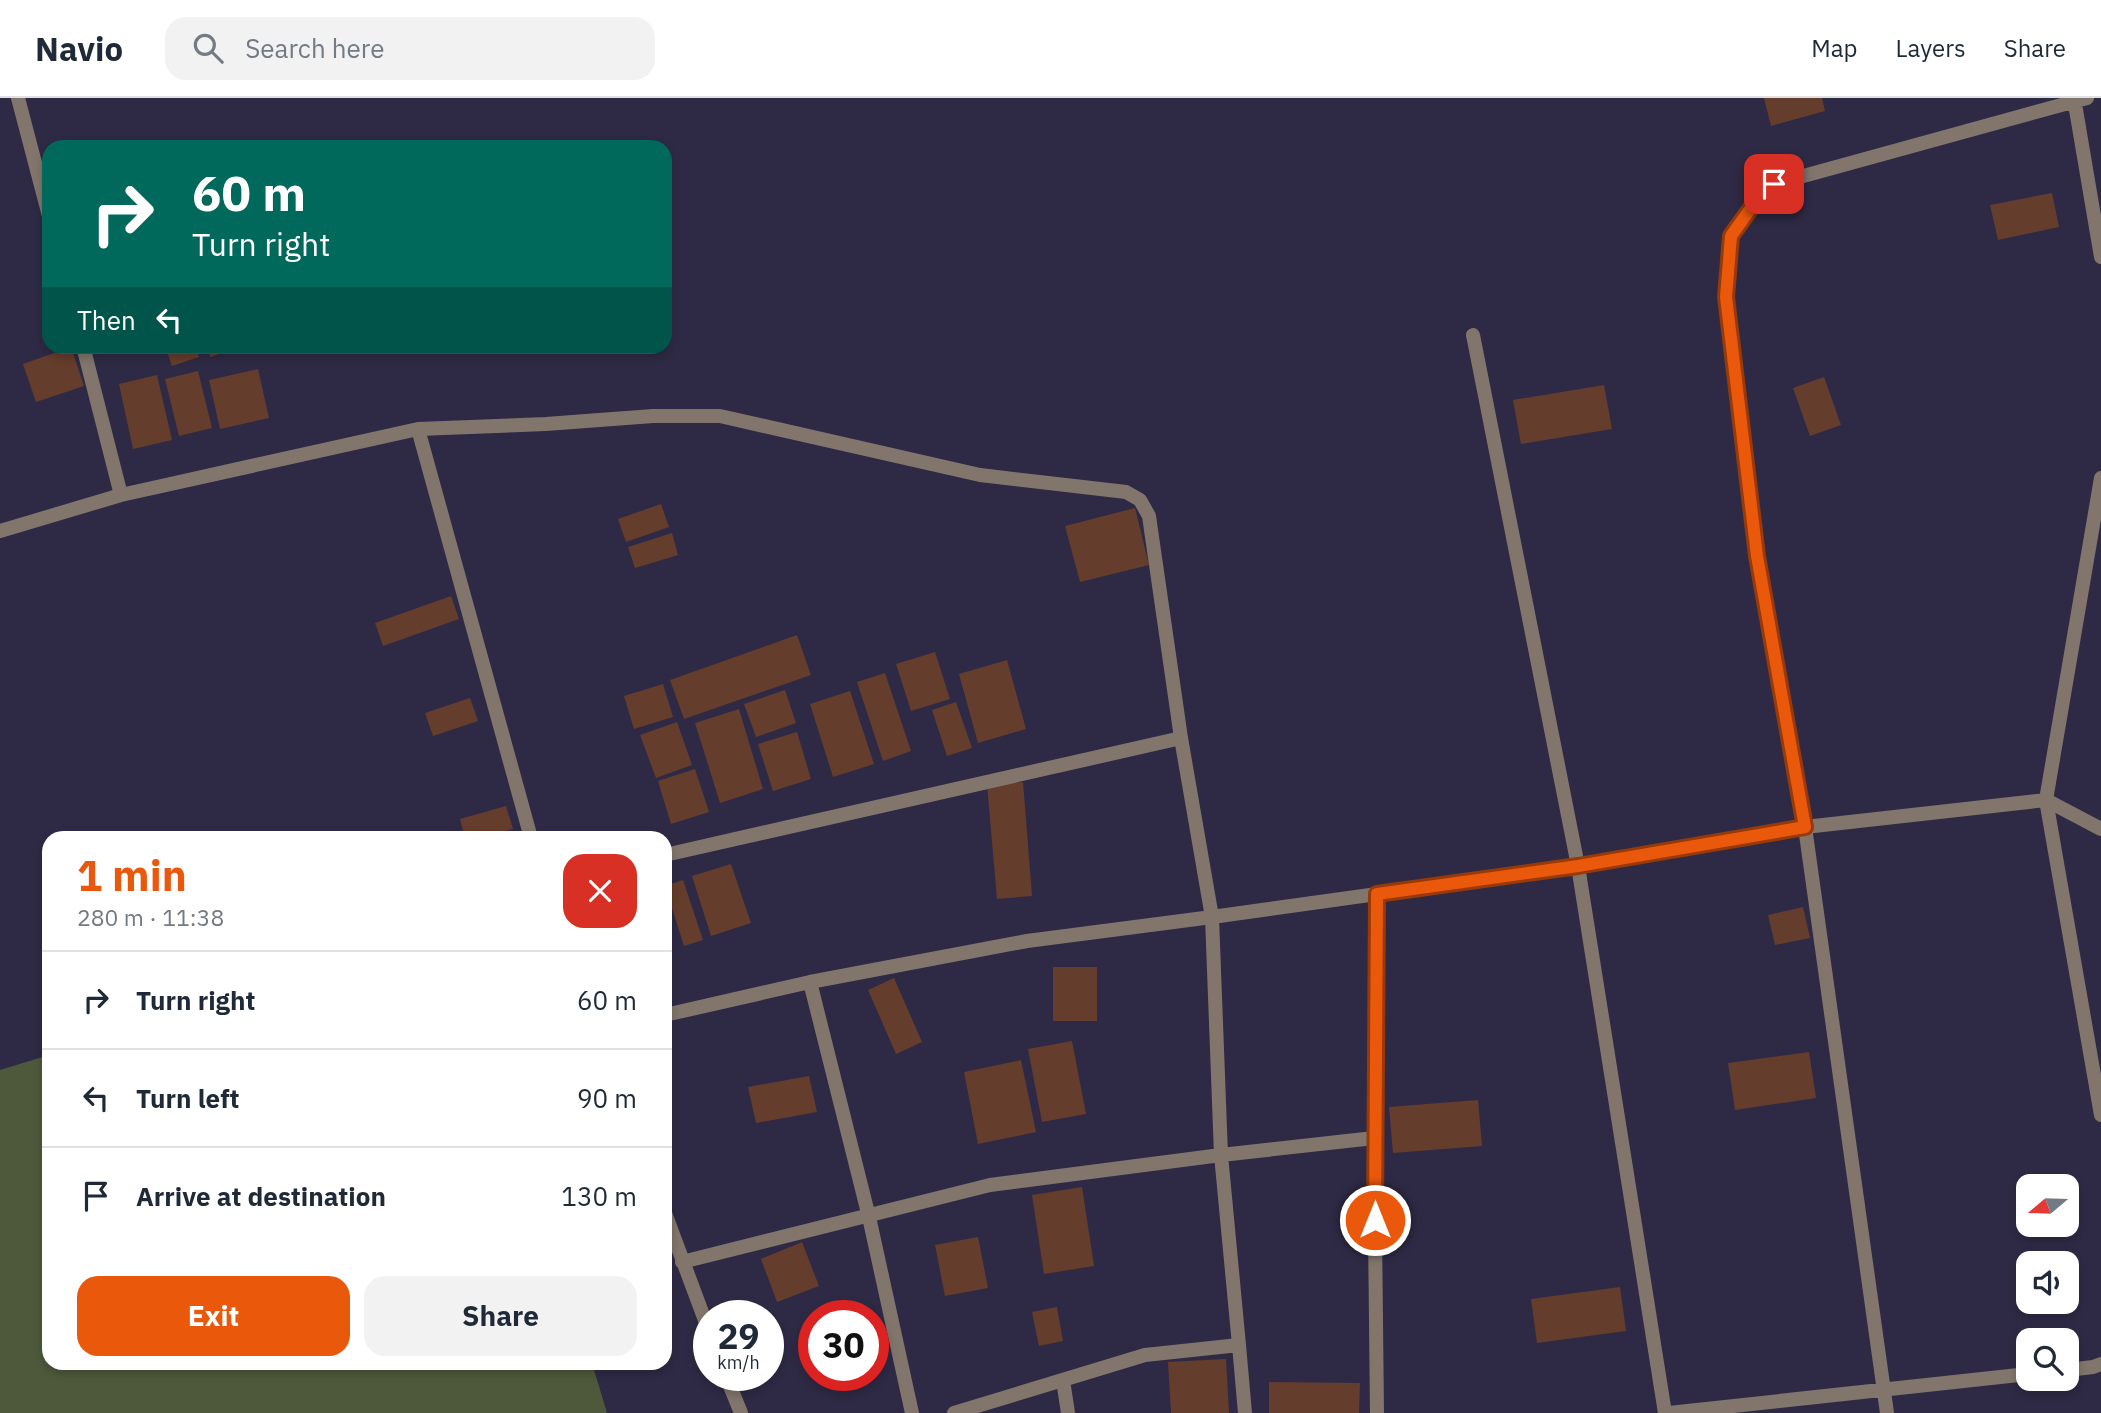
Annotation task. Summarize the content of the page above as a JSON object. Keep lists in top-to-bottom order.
{
  "north": "left",
  "page": {
    "header": "Navio",
    "search": "Search here",
    "nav": ["Map", "Layers", "Share"],
    "turn": ["60 m", "Turn right"],
    "then": "Then",
    "heading": ["1 min", "280 m · 11:38"],
    "list": [
      {
        "name": "Turn right",
        "value": "60 m"
      },
      {
        "name": "Turn left",
        "value": "90 m"
      },
      {
        "name": "Arrive at destination",
        "value": "130 m"
      }
    ],
    "buttons": ["Exit", "Share"],
    "speed": "29 km/h",
    "limit": "30"
  }
}
